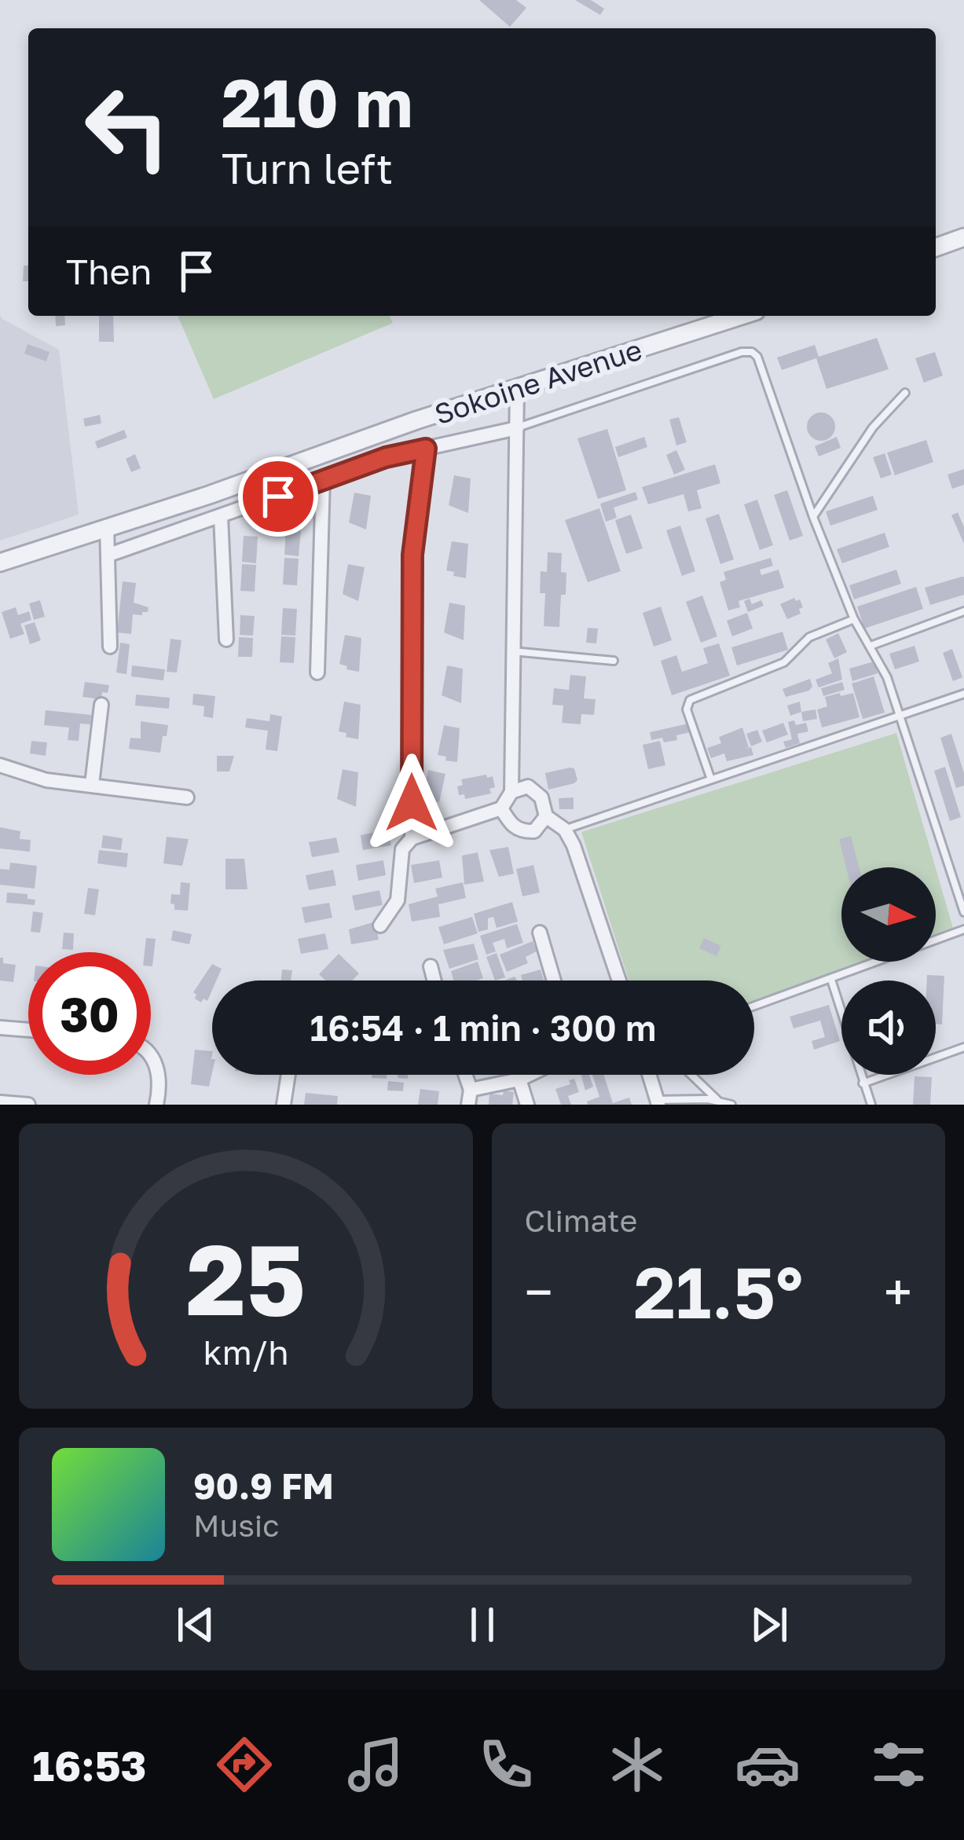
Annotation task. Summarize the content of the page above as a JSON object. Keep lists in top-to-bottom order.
{
  "streets": {
    "street": ["Sokoine Avenue"]
  },
  "north": "right",
  "page": {
    "turn": ["210 m", "Turn left"],
    "then": "Then",
    "limit": "30",
    "trip": "16:54 · 1 min · 300 m",
    "tile": "Climate",
    "heat": ["−", "21.5°", "+"],
    "song": ["90.9 FM", "Music"],
    "tabs": "16:53",
    "gauge": ["25", "km/h"]
  }
}
